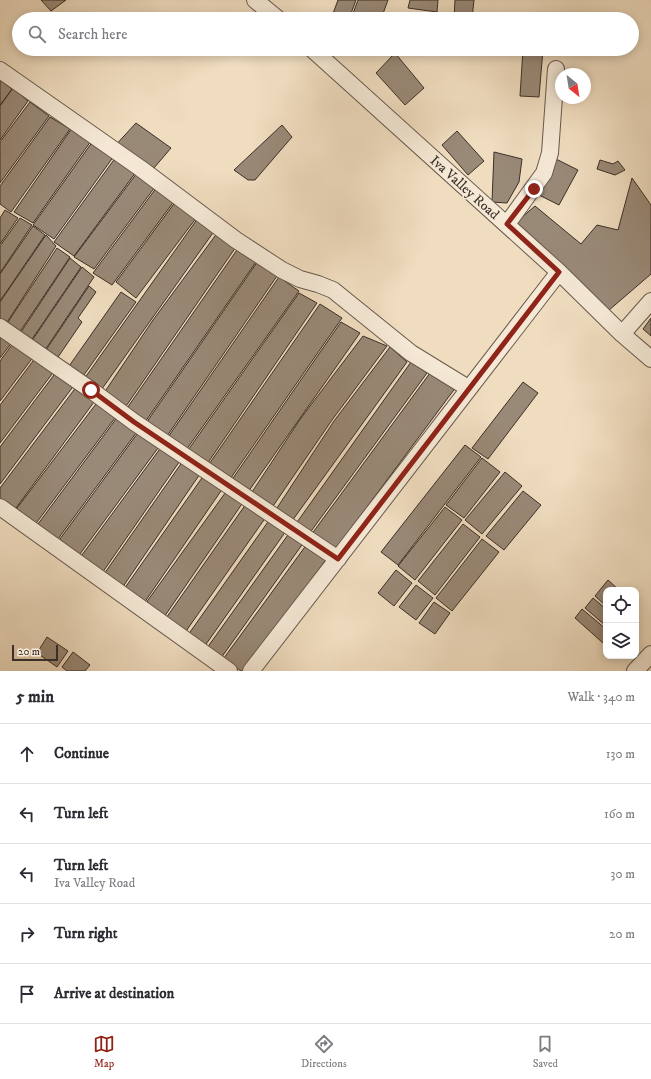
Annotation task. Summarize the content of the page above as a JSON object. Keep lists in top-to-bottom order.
{
  "streets": {
    "street": ["Iva Valley Road"]
  },
  "scale_bar": "20 m",
  "north": "bottom right",
  "page": {
    "search": "Search here",
    "scale": "20 m",
    "heading": ["5 min", "Walk · 340 m"],
    "list": [
      ["Continue", "130 m"],
      ["Turn left", "160 m"],
      ["Turn left", "Iva Valley Road", "30 m"],
      ["Turn right", "20 m"],
      "Arrive at destination"
    ],
    "nav": ["Map", "Directions", "Saved"]
  }
}
